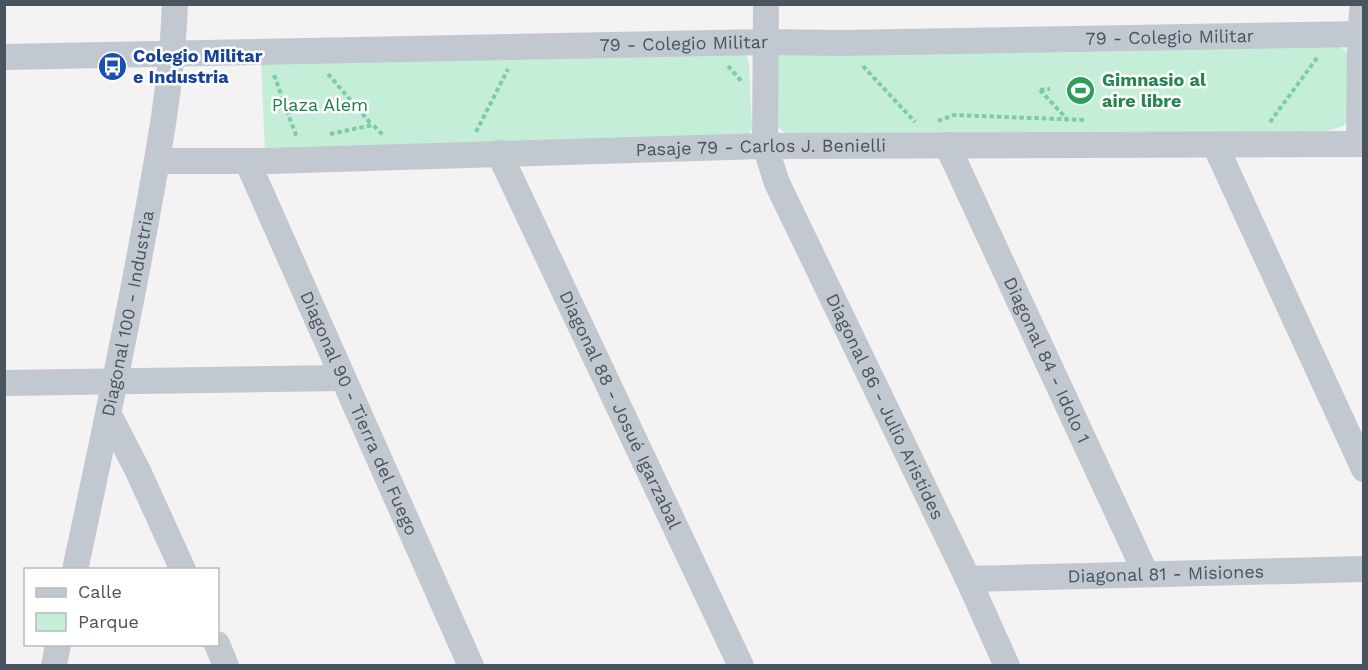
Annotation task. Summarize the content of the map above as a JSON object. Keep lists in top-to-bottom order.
{
  "streets": {
    "street": [
      "79 - Colegio Militar",
      "Pasaje 79 - Carlos J. Benielli",
      "Diagonal 100 - Industria",
      "Diagonal 84 - Idolo 1",
      "Diagonal 86 - Julio Aristides",
      "Diagonal 88 - Josué Igarzabal",
      "Diagonal 90 - Tierra del Fuego",
      "Diagonal 81 - Misiones"
    ]
  },
  "crossings": [
    ["79 - Colegio Militar", "Diagonal 100 - Industria"],
    ["79 - Colegio Militar", "Diagonal 86 - Julio Aristides"],
    ["Pasaje 79 - Carlos J. Benielli", "Diagonal 100 - Industria"],
    ["Pasaje 79 - Carlos J. Benielli", "Diagonal 84 - Idolo 1"],
    ["Pasaje 79 - Carlos J. Benielli", "Diagonal 86 - Julio Aristides"],
    ["Pasaje 79 - Carlos J. Benielli", "Diagonal 88 - Josué Igarzabal"],
    ["Pasaje 79 - Carlos J. Benielli", "Diagonal 90 - Tierra del Fuego"],
    ["Diagonal 84 - Idolo 1", "Diagonal 81 - Misiones"],
    ["Diagonal 86 - Julio Aristides", "Diagonal 81 - Misiones"]
  ],
  "parks": ["Plaza Alem"],
  "places": {
    "bus stop": ["Colegio Militar e Industria"],
    "sports": ["Gimnasio al aire libre"]
  },
  "legend": ["Calle", "Parque"]
}
